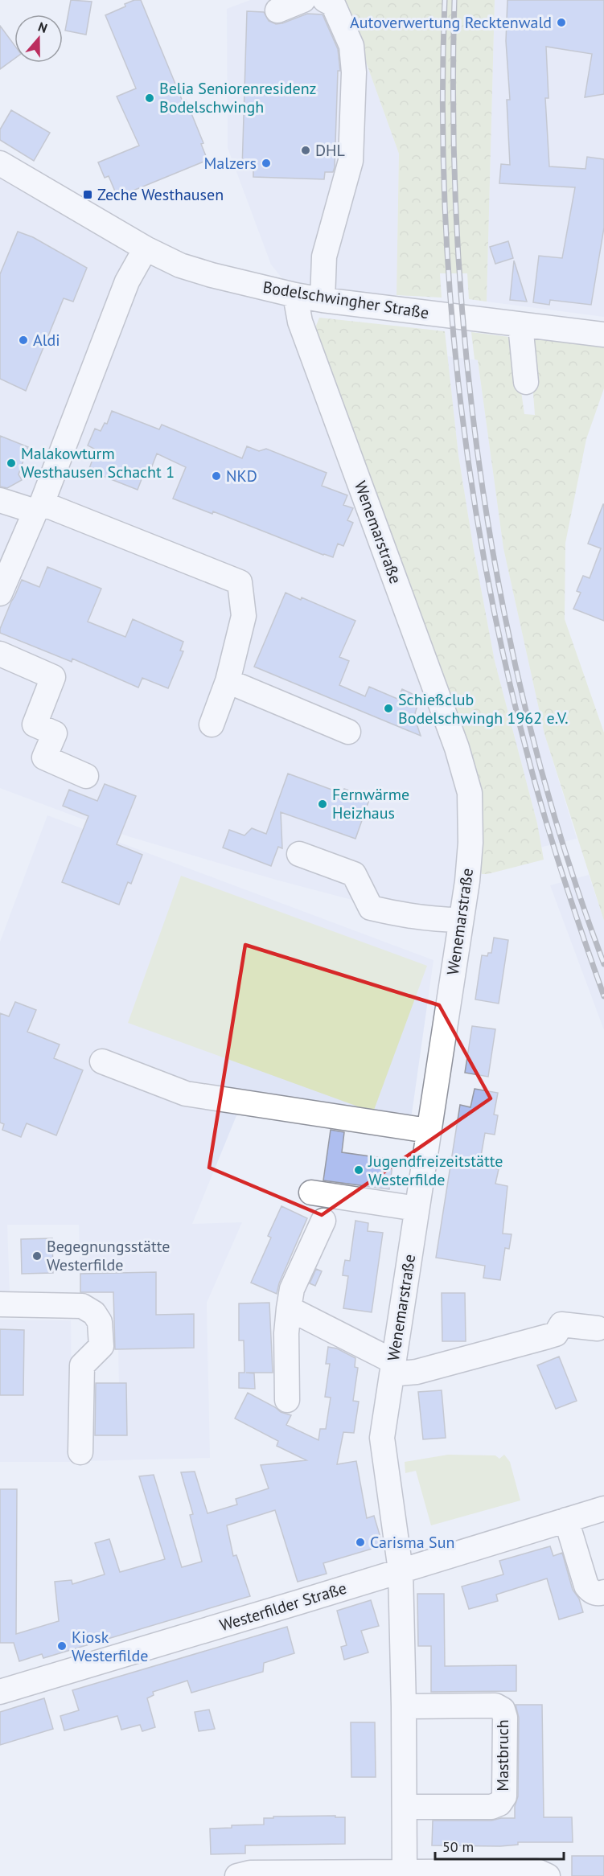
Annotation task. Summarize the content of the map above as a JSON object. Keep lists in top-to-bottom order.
{
  "streets": {
    "street": [
      "Bodelschwingher Straße",
      "Wenemarstraße",
      "Westerfilder Straße",
      "Mastbruch"
    ]
  },
  "crossings": [
    ["Bodelschwingher Straße", "Wenemarstraße"],
    ["Wenemarstraße", "Westerfilder Straße"]
  ],
  "places": {
    "other": [
      "Autoverwertung Recktenwald",
      "Belia Seniorenresidenz Bodelschwingh",
      "DHL",
      "Malzers",
      "Aldi",
      "Malakowturm Westhausen Schacht 1",
      "NKD",
      "Schießclub Bodelschwingh 1962 e.V.",
      "Fernwärme Heizhaus",
      "Jugendfreizeitstätte Westerfilde",
      "Begegnungsstätte Westerfilde",
      "Carisma Sun",
      "Kiosk Westerfilde"
    ],
    "transit": ["Zeche Westhausen"]
  },
  "scale_bar": "50 m",
  "north": "top"
}
